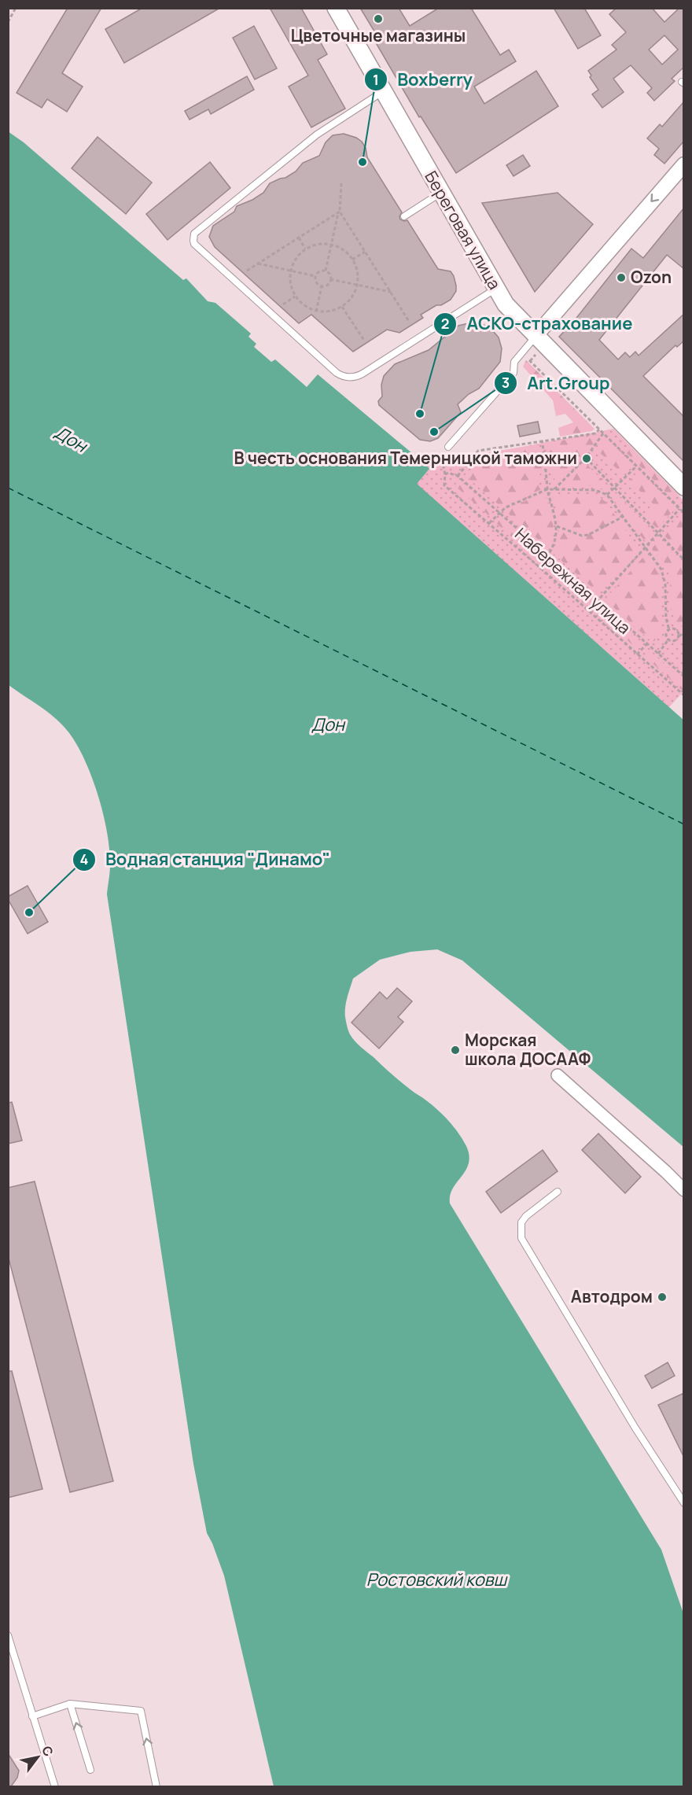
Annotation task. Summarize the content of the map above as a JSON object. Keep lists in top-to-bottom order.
{
  "streets": {
    "main road": ["Береговая улица"],
    "path": ["Набережная улица"]
  },
  "water": ["Дон", "Ростовский ковш"],
  "places": [
    "Цветочные магазины",
    "Boxberry",
    "Ozon",
    "АСКО-страхование",
    "Art.Group",
    "В честь основания Темерницкой таможни",
    "Водная станция \"Динамо\"",
    "Морская школа ДОСААФ",
    "Автодром"
  ],
  "north": "top right"
}
